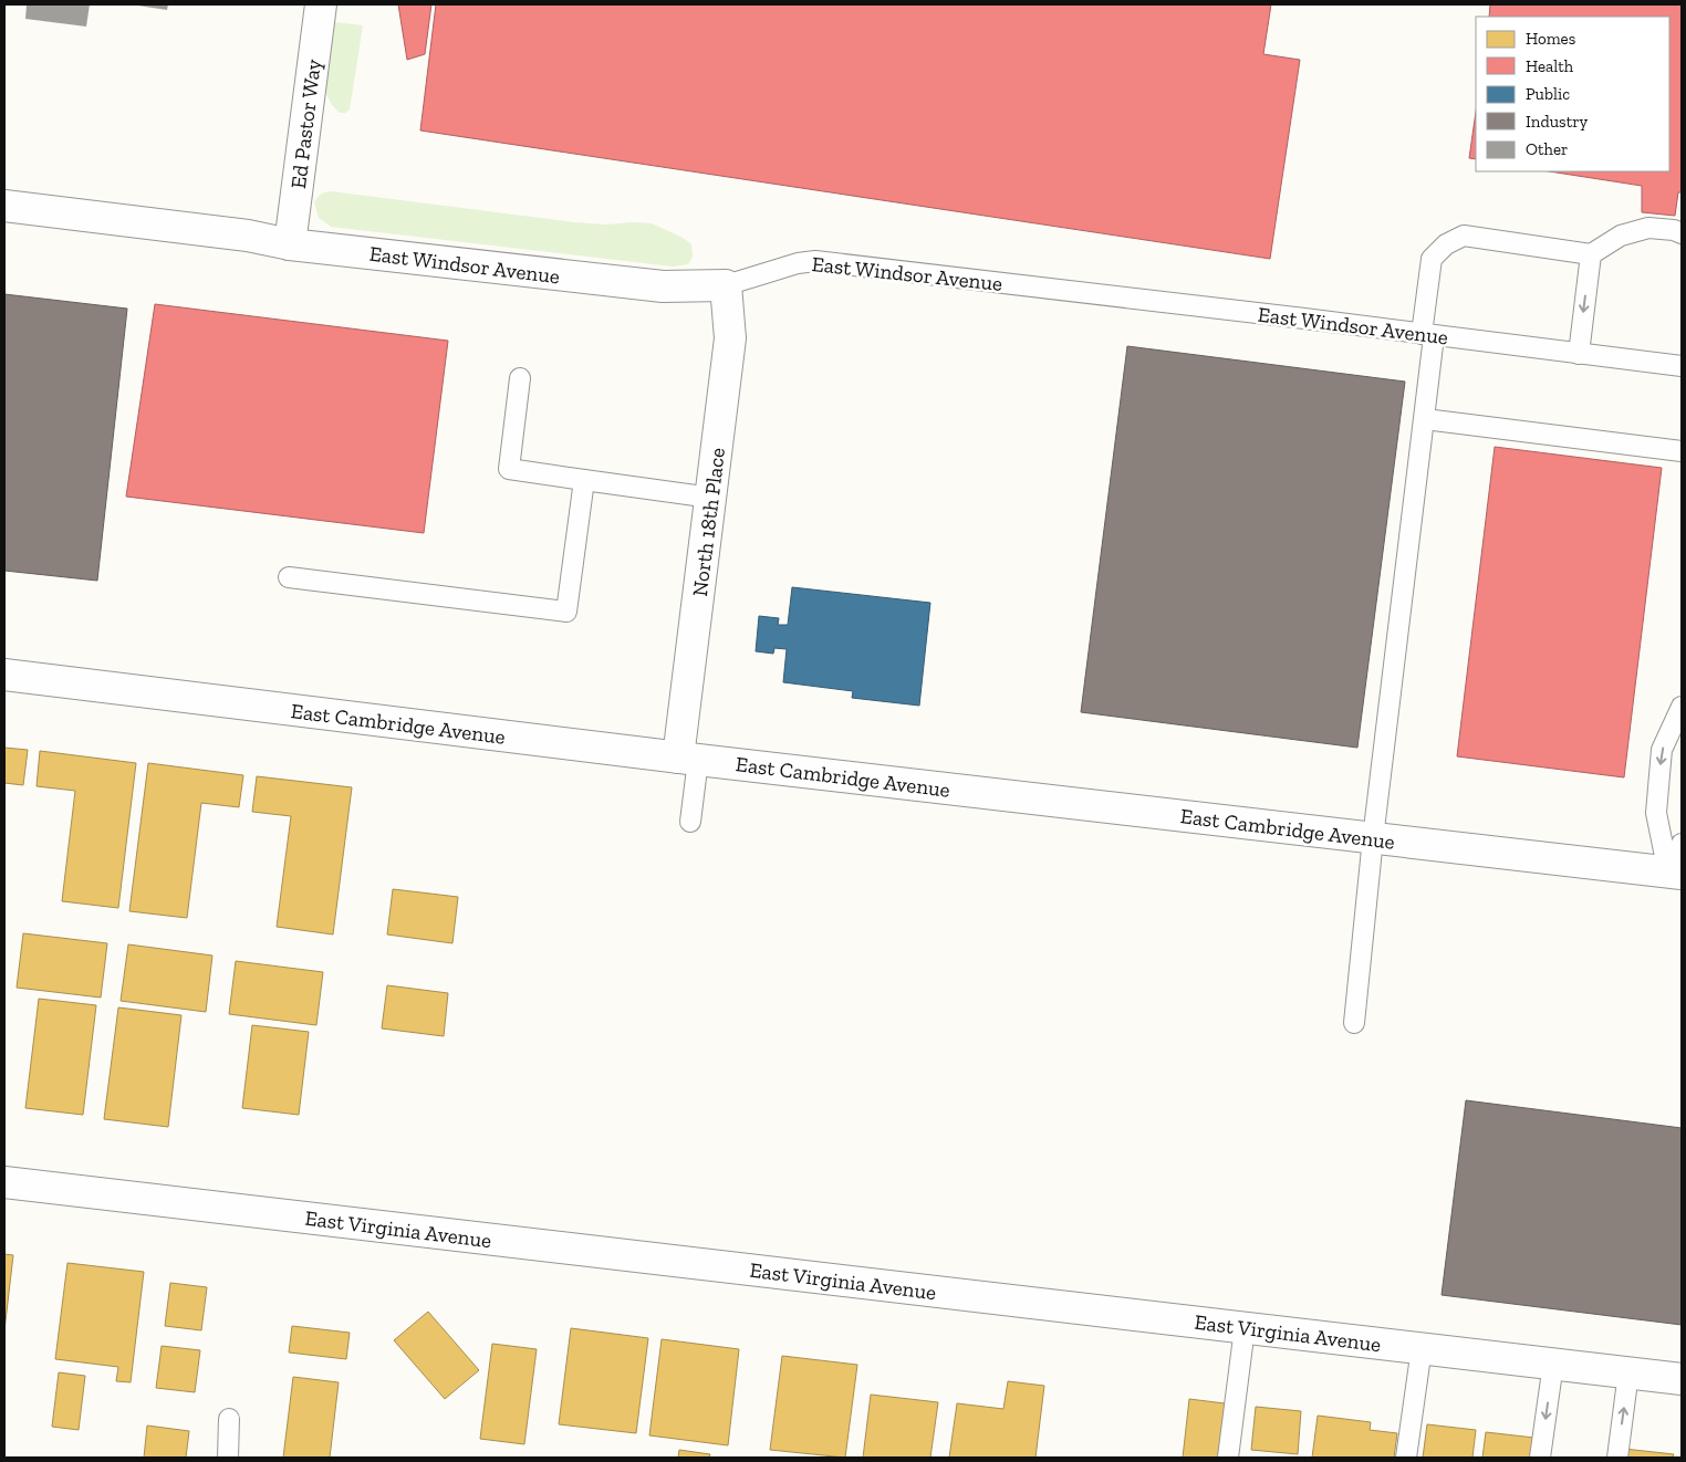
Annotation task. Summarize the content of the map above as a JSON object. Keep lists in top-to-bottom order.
{
  "streets": {
    "street": [
      "Ed Pastor Way",
      "East Windsor Avenue",
      "North 18th Place",
      "East Cambridge Avenue",
      "East Virginia Avenue"
    ]
  },
  "crossings": [
    ["Ed Pastor Way", "East Windsor Avenue"],
    ["East Windsor Avenue", "North 18th Place"],
    ["North 18th Place", "East Cambridge Avenue"]
  ],
  "legend": [
    "Homes",
    "Health",
    "Public",
    "Industry",
    "Other"
  ]
}
